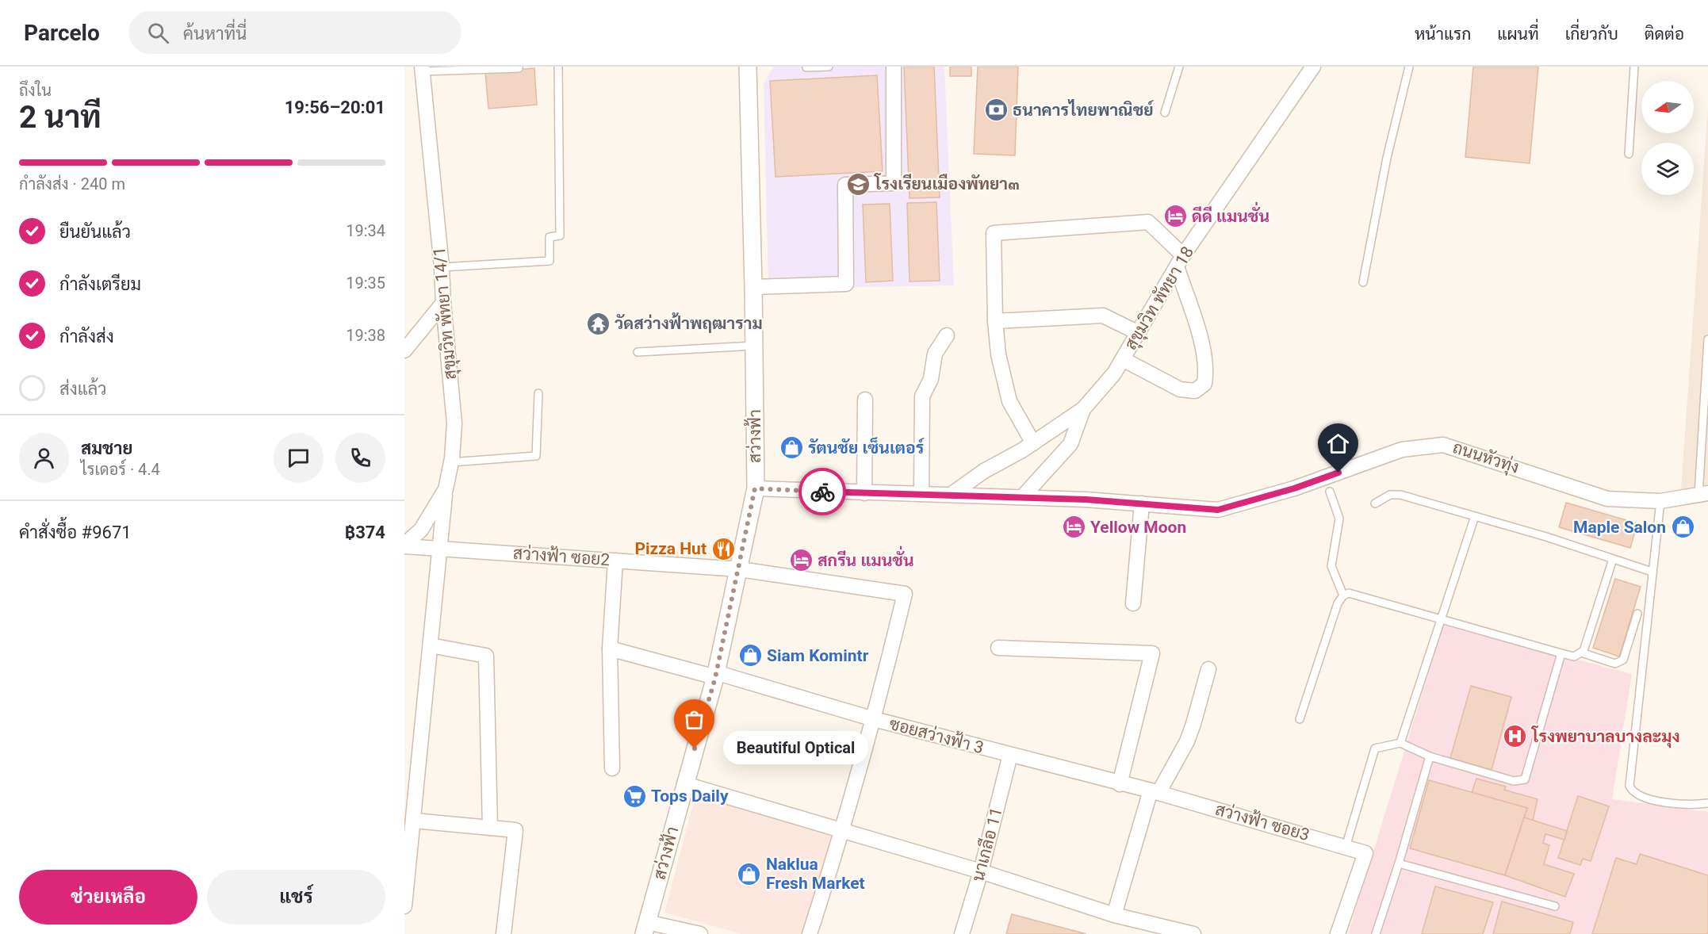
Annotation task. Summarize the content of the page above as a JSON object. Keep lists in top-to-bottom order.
{
  "streets": {
    "street": [
      "สุขุมวิท พัทยา 18",
      "สุขุมวิท พัทยา 14/1",
      "สว่างฟ้า",
      "ถนนหัวทุ่ง",
      "สว่างฟ้า ซอย2",
      "ซอยสว่างฟ้า 3",
      "สว่างฟ้า ซอย3",
      "นาเกลือ 11"
    ]
  },
  "crossings": [
    ["สุขุมวิท พัทยา 18", "ถนนหัวทุ่ง"],
    ["สุขุมวิท พัทยา 14/1", "สว่างฟ้า ซอย2"],
    ["สว่างฟ้า", "ถนนหัวทุ่ง"],
    ["สว่างฟ้า", "สว่างฟ้า ซอย2"],
    ["สว่างฟ้า", "ซอยสว่างฟ้า 3"],
    ["สว่างฟ้า ซอย2", "ซอยสว่างฟ้า 3"],
    ["ซอยสว่างฟ้า 3", "สว่างฟ้า ซอย3"],
    ["ซอยสว่างฟ้า 3", "นาเกลือ 11"]
  ],
  "places": {
    "bank": ["ธนาคารไทยพาณิชย์"],
    "school or university": ["โรงเรียนเมืองพัทยา๓"],
    "hotel": ["ดีดี แมนชั่น", "Yellow Moon", "สกรีน แมนชั่น"],
    "temple": ["วัดสว่างฟ้าพฤฒาราม"],
    "shop": [
      "รัตนชัย เซ็นเตอร์",
      "Maple Salon",
      "Siam Komintr",
      "Naklua Fresh Market"
    ],
    "restaurant": ["Pizza Hut"],
    "hospital": ["โรงพยาบาลบางละมุง"],
    "other": ["Beautiful Optical"],
    "supermarket": ["Tops Daily"]
  },
  "north": "left",
  "page": {
    "header": "Parcelo",
    "search": "ค้นหาที่นี่",
    "nav": [
      "หน้าแรก",
      "แผนที่",
      "เกี่ยวกับ",
      "ติดต่อ"
    ],
    "heading": ["2 นาที", "ถึงใน", "19:56–20:01"],
    "panel": [
      "สมชาย",
      "ไรเดอร์ · 4.4",
      "คำสั่งซื้อ #9671",
      "฿374"
    ],
    "bar": "กำลังส่ง · 240 m",
    "list": [
      ["ยืนยันแล้ว", "19:34"],
      ["กำลังเตรียม", "19:35"],
      ["กำลังส่ง", "19:38"],
      "ส่งแล้ว"
    ],
    "bubble": "Beautiful Optical",
    "buttons": ["ช่วยเหลือ", "แชร์"]
  }
}
